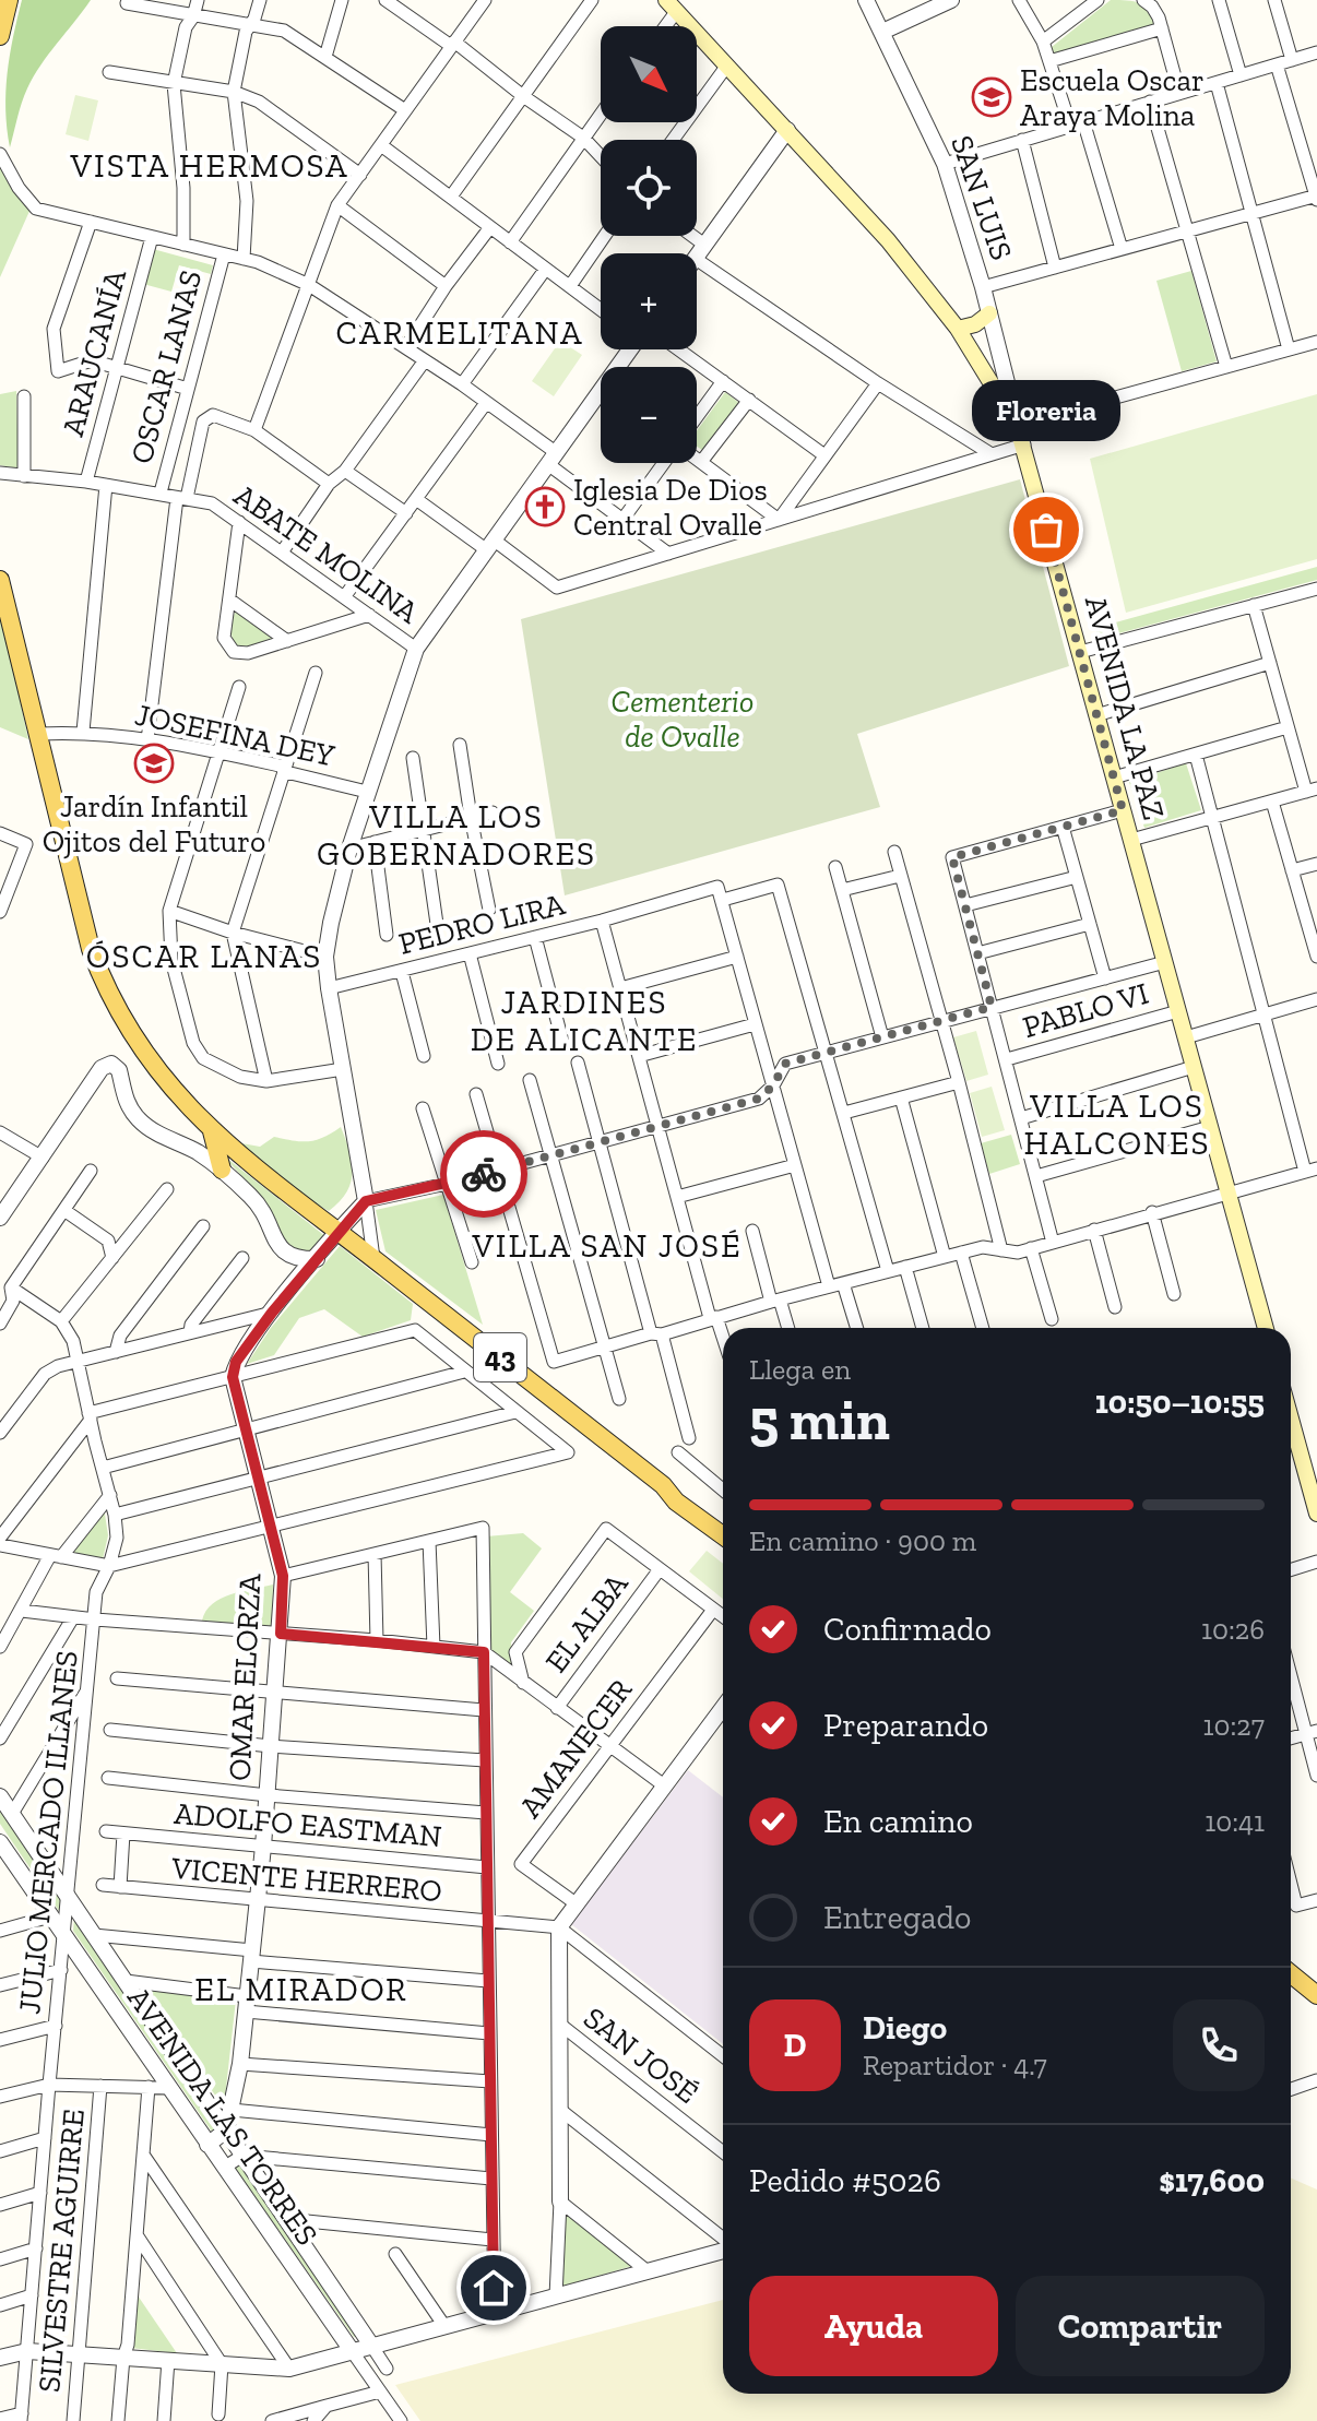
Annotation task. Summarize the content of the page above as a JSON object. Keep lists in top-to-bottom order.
{
  "streets": {
    "main road": ["AVENIDA LA PAZ", "43"],
    "street": [
      "SAN LUIS",
      "ARAUCANÍA",
      "OSCAR LANAS",
      "ABATE MOLINA",
      "JOSEFINA DEY",
      "PEDRO LIRA",
      "PABLO VI",
      "EL ALBA",
      "OMAR ELORZA",
      "AMANECER",
      "ADOLFO EASTMAN",
      "JULIO MERCADO ILLANES",
      "VICENTE HERRERO",
      "SAN JOSÉ",
      "AVENIDA LAS TORRES",
      "SILVESTRE AGUIRRE"
    ]
  },
  "crossings": [
    ["SAN LUIS", "AVENIDA LA PAZ"],
    ["ARAUCANÍA", "ABATE MOLINA"],
    ["OSCAR LANAS", "ABATE MOLINA"],
    ["OSCAR LANAS", "JOSEFINA DEY"],
    ["AVENIDA LA PAZ", "PABLO VI"],
    ["JOSEFINA DEY", "43"],
    ["OMAR ELORZA", "ADOLFO EASTMAN"],
    ["OMAR ELORZA", "VICENTE HERRERO"],
    ["OMAR ELORZA", "AVENIDA LAS TORRES"],
    ["JULIO MERCADO ILLANES", "AVENIDA LAS TORRES"]
  ],
  "districts": [
    "VISTA HERMOSA",
    "CARMELITANA",
    "VILLA LOS GOBERNADORES",
    "ÓSCAR LANAS",
    "JARDINES DE ALICANTE",
    "VILLA LOS HALCONES",
    "VILLA SAN JOSÉ",
    "EL MIRADOR"
  ],
  "parks": ["Cementerio de Ovalle"],
  "places": {
    "school or university": ["Escuela Oscar Araya Molina", "Jardín Infantil Ojitos del Futuro"],
    "church": ["Iglesia De Dios Central Ovalle"],
    "other": ["Floreria"]
  },
  "north": "bottom right",
  "page": {
    "map_buttons": ["+", "−"],
    "bubble": "Floreria",
    "heading": ["5 min", "Llega en", "10:50–10:55"],
    "panel": [
      "Diego",
      "Repartidor · 4.7",
      "Pedido #5026",
      "$17,600"
    ],
    "bar": "En camino · 900 m",
    "list": [
      ["Confirmado", "10:26"],
      ["Preparando", "10:27"],
      ["En camino", "10:41"],
      "Entregado"
    ],
    "round": "D",
    "buttons": ["Ayuda", "Compartir"]
  }
}
